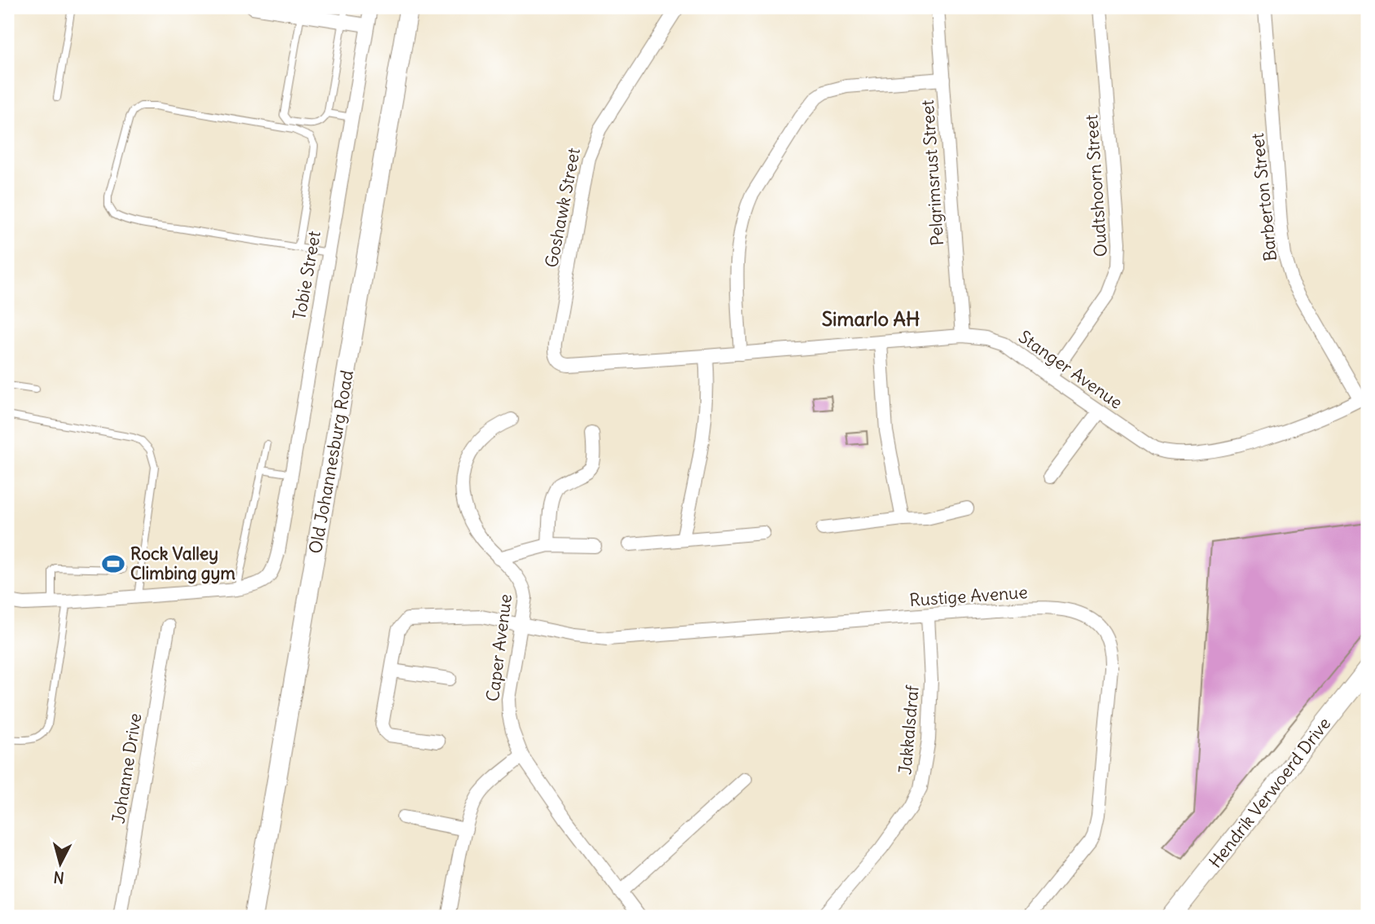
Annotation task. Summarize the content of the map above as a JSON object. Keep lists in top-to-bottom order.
{
  "streets": {
    "main road": ["Old Johannesburg Road", "Hendrik Verwoerd Drive"],
    "street": [
      "Pelgrimsrust Street",
      "Oudtshoorn Street",
      "Barberton Street",
      "Goshawk Street",
      "Tobie Street",
      "Stanger Avenue",
      "Rustige Avenue",
      "Caper Avenue",
      "Jakkalsdraf",
      "Johanne Drive"
    ]
  },
  "crossings": [
    ["Pelgrimsrust Street", "Stanger Avenue"],
    ["Oudtshoorn Street", "Stanger Avenue"],
    ["Barberton Street", "Stanger Avenue"],
    ["Goshawk Street", "Stanger Avenue"],
    ["Rustige Avenue", "Caper Avenue"],
    ["Rustige Avenue", "Jakkalsdraf"]
  ],
  "districts": ["Simarlo AH"],
  "places": {
    "sports": ["Rock Valley Climbing gym"]
  },
  "north": "bottom"
}
